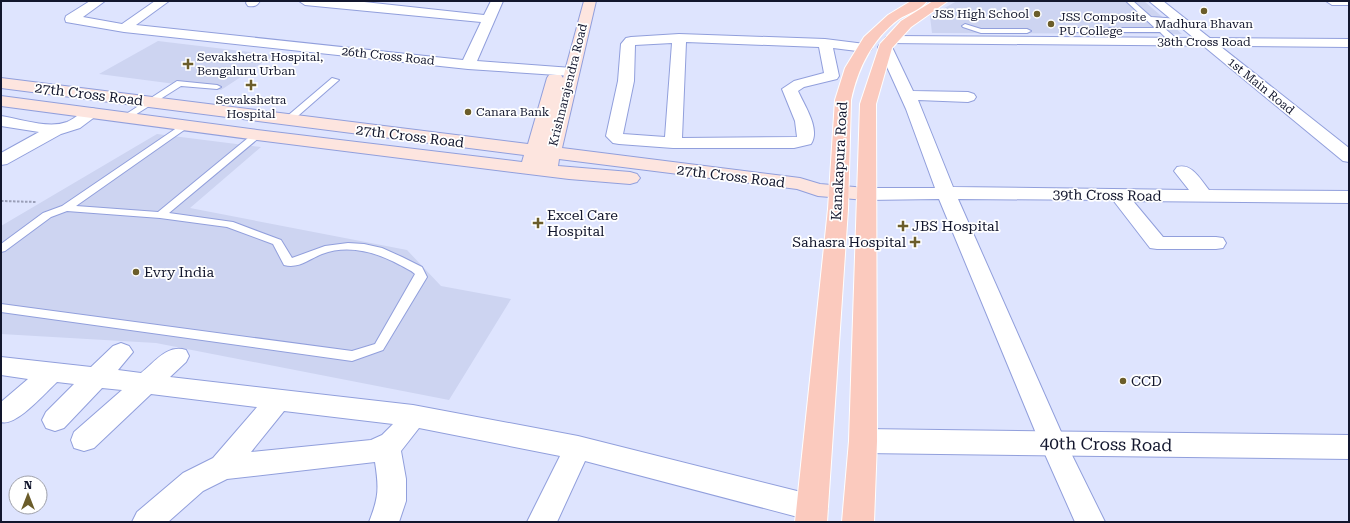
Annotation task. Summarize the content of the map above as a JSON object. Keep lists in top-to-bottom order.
{
  "streets": {
    "main road": ["Krishnarajendra Road", "27th Cross Road", "Kanakapura Road"],
    "street": [
      "38th Cross Road",
      "26th Cross Road",
      "1st Main Road",
      "39th Cross Road",
      "40th Cross Road"
    ]
  },
  "crossings": [
    ["38th Cross Road", "1st Main Road"],
    ["38th Cross Road", "Kanakapura Road"],
    ["26th Cross Road", "Krishnarajendra Road"],
    ["Krishnarajendra Road", "27th Cross Road"],
    ["27th Cross Road", "Kanakapura Road"],
    ["27th Cross Road", "39th Cross Road"],
    ["Kanakapura Road", "39th Cross Road"],
    ["Kanakapura Road", "40th Cross Road"]
  ],
  "places": {
    "other": [
      "Madhura Bhavan",
      "JSS High School",
      "JSS Composite PU College",
      "Canara Bank",
      "Evry India",
      "CCD"
    ],
    "health": [
      "Sevakshetra Hospital, Bengaluru Urban",
      "Sevakshetra Hospital",
      "Excel Care Hospital",
      "JBS Hospital",
      "Sahasra Hospital"
    ]
  },
  "north": "top"
}
